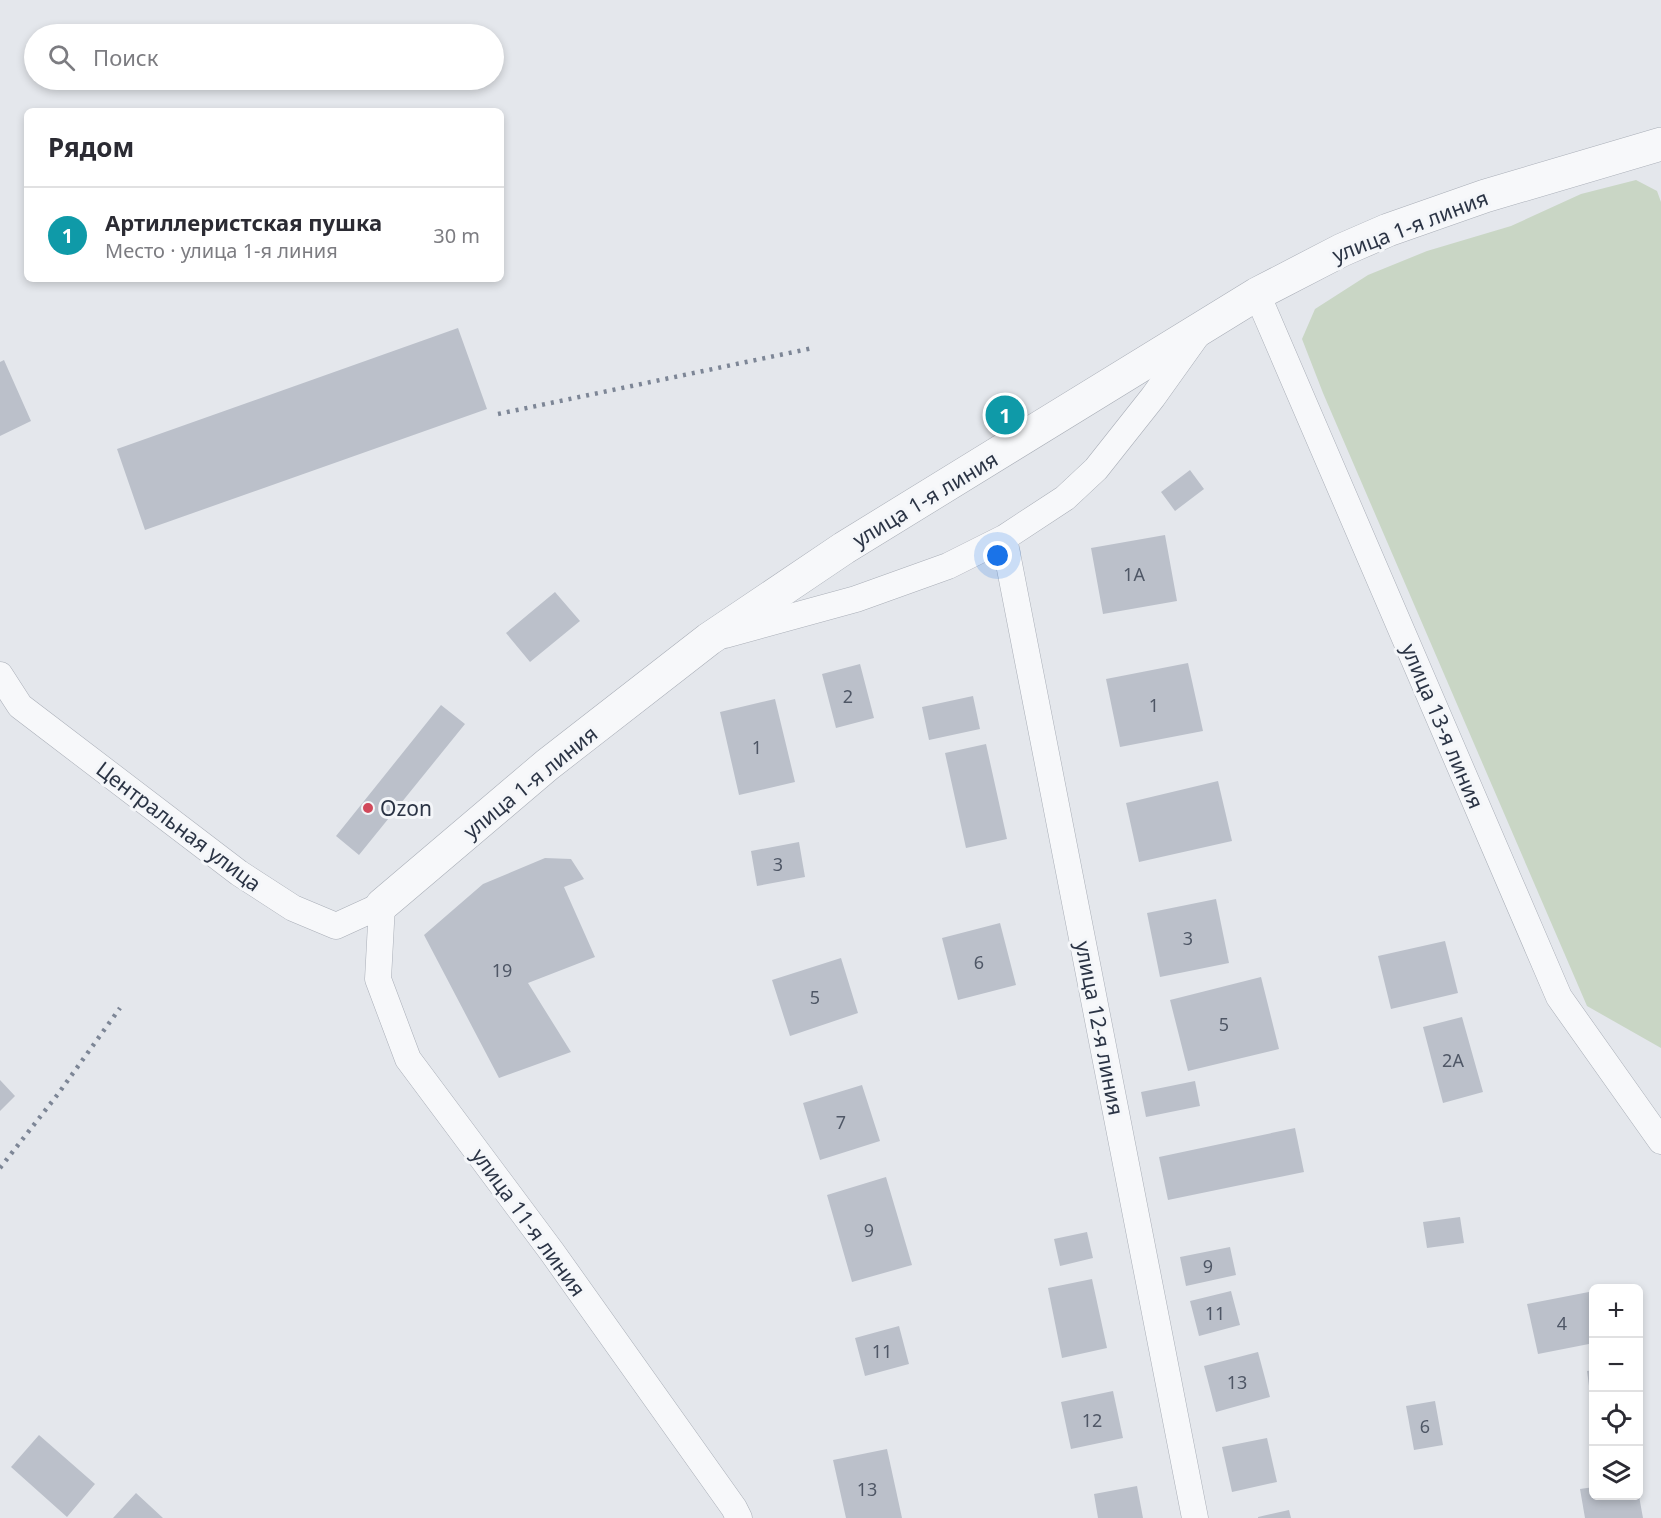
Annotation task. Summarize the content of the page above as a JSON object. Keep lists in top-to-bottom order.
{
  "streets": {
    "street": [
      "улица 1-я линия",
      "улица 13-я линия",
      "Центральная улица",
      "улица 12-я линия",
      "улица 11-я линия"
    ]
  },
  "crossings": [
    ["улица 1-я линия", "улица 13-я линия"],
    ["улица 1-я линия", "Центральная улица"],
    ["улица 1-я линия", "улица 11-я линия"],
    ["Центральная улица", "улица 11-я линия"]
  ],
  "places": ["Ozon"],
  "house_numbers": [
    "1А",
    "2",
    "1",
    "1",
    "3",
    "3",
    "6",
    "19",
    "5",
    "5",
    "2А",
    "7",
    "9",
    "9",
    "11",
    "4",
    "11",
    "13",
    "12",
    "6",
    "13"
  ],
  "page": {
    "search": "Поиск",
    "heading": "Рядом",
    "list": [
      {
        "mark": "1",
        "name": "Артиллеристская пушка",
        "note": "Место · улица 1-я линия",
        "value": "30 m"
      }
    ],
    "pins": "1",
    "map_buttons": ["+", "−"]
  }
}
